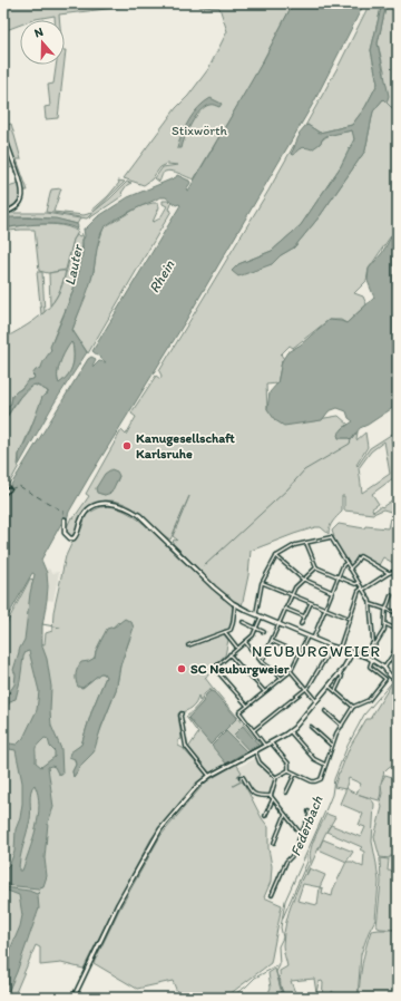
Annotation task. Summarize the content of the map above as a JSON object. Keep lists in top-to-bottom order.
{
  "districts": ["NEUBURGWEIER"],
  "water": ["Lauter", "Rhein", "Federbach"],
  "parks": ["Stixwörth"],
  "places": ["Kanugesellschaft Karlsruhe", "SC Neuburgweier"],
  "north": "top"
}
